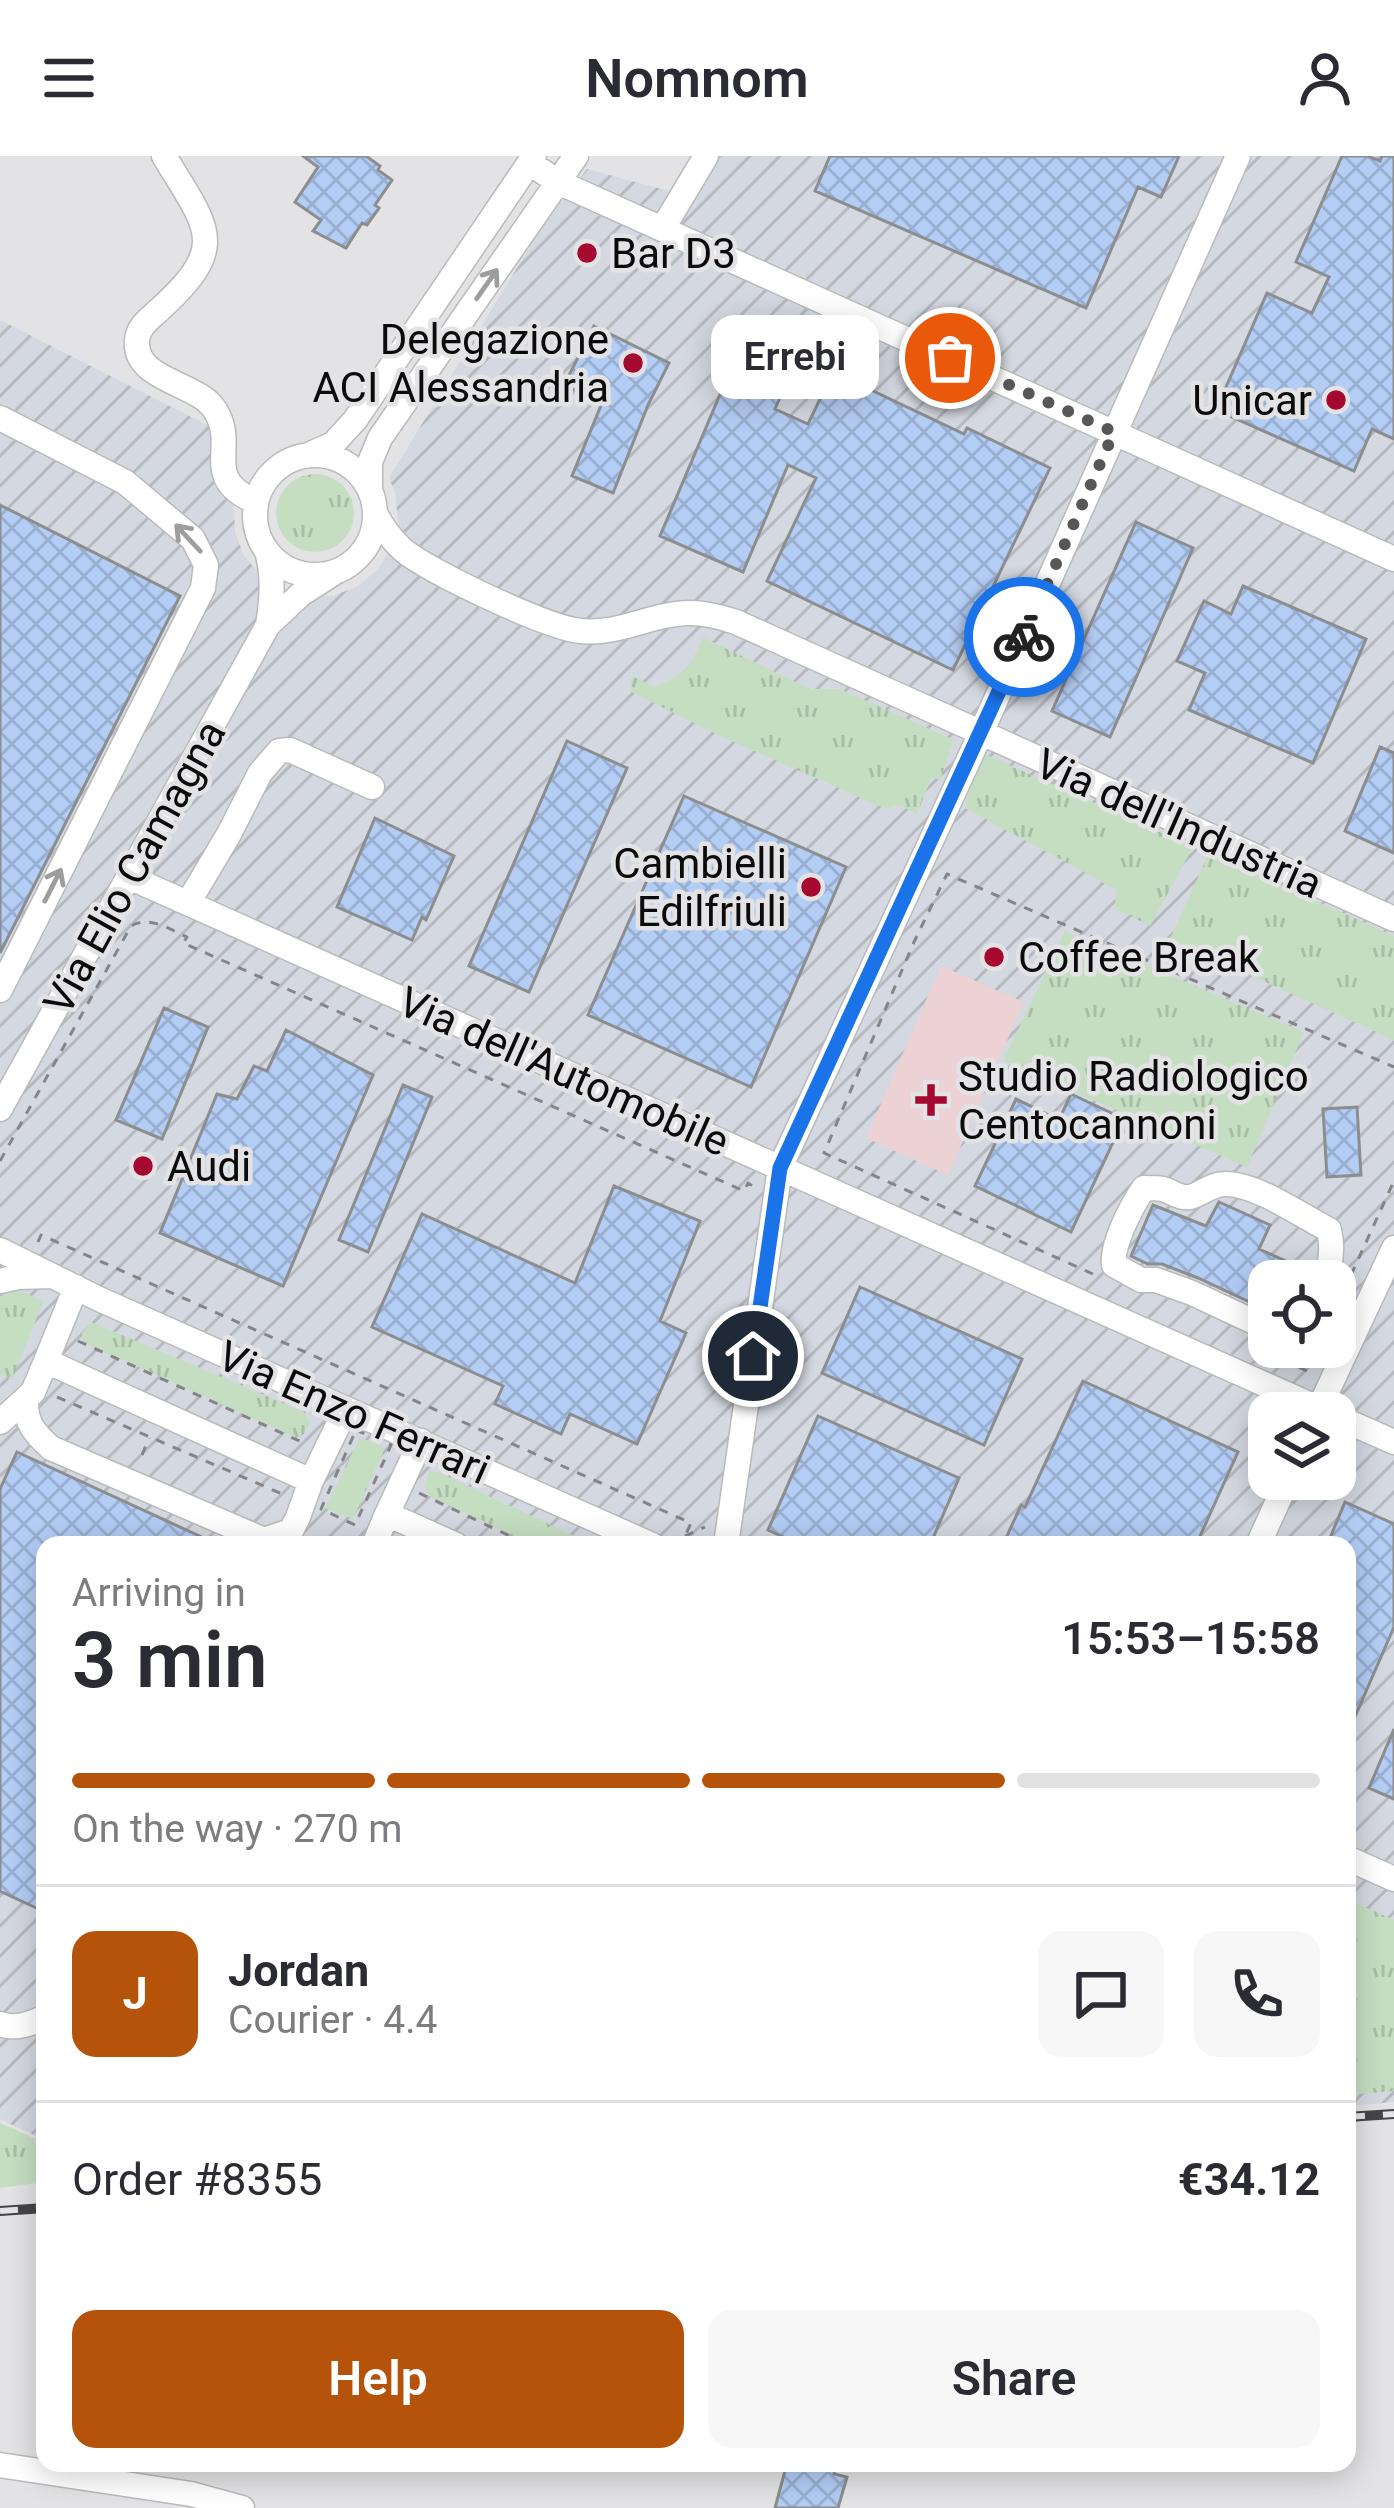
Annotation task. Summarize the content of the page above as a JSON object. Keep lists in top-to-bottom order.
{
  "streets": {
    "street": [
      "Via dell'Industria",
      "Via Elio Camagna",
      "Via dell'Automobile",
      "Via Enzo Ferrari"
    ]
  },
  "crossings": [
    ["Via dell'Industria", "Via Elio Camagna"],
    ["Via Elio Camagna", "Via dell'Automobile"]
  ],
  "places": {
    "other": [
      "Bar D3",
      "Errebi",
      "Delegazione ACI Alessandria",
      "Unicar",
      "Cambielli Edilfriuli",
      "Coffee Break",
      "Audi"
    ],
    "health": ["Studio Radiologico Centocannoni"]
  },
  "page": {
    "header": "Nomnom",
    "bubble": "Errebi",
    "heading": ["3 min", "Arriving in", "15:53–15:58"],
    "panel": [
      "Jordan",
      "Courier · 4.4",
      "Order #8355",
      "€34.12"
    ],
    "bar": "On the way · 270 m",
    "round": "J",
    "buttons": ["Help", "Share"]
  }
}
